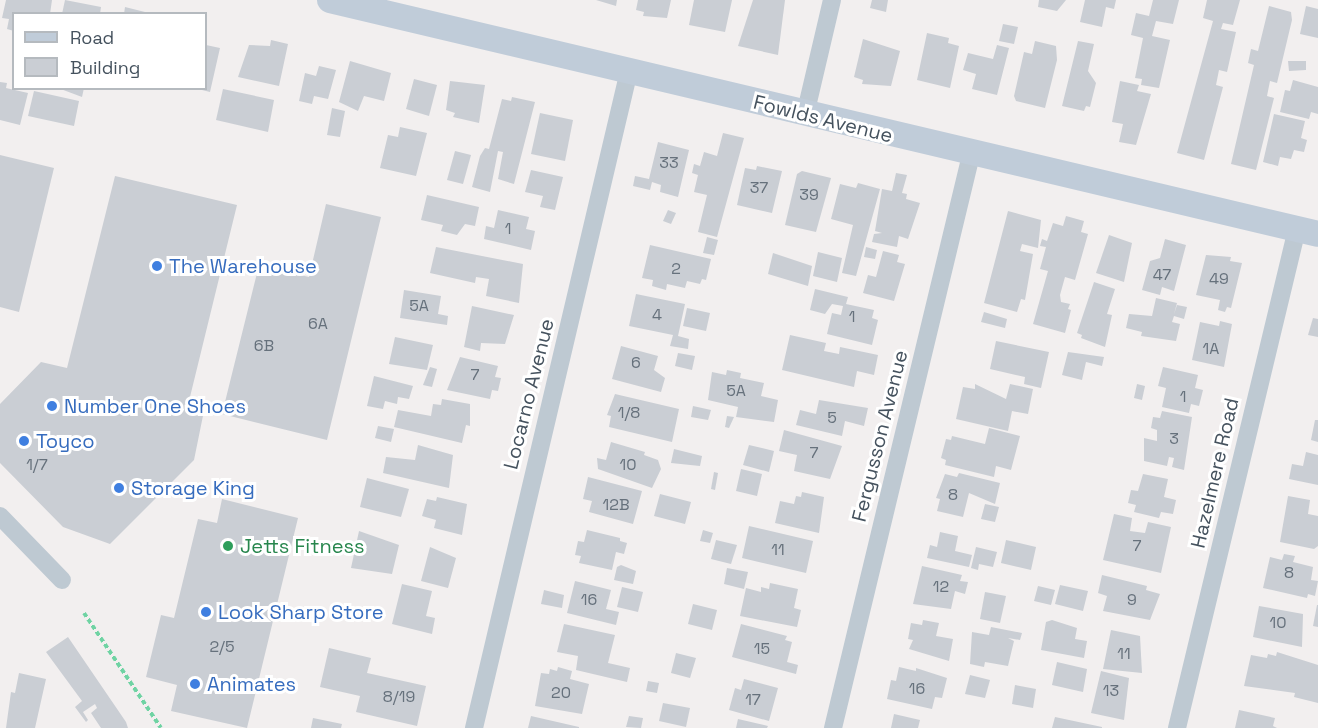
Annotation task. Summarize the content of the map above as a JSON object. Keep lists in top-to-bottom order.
{
  "streets": {
    "street": [
      "Fowlds Avenue",
      "Locarno Avenue",
      "Fergusson Avenue",
      "Hazelmere Road"
    ]
  },
  "crossings": [
    ["Fowlds Avenue", "Locarno Avenue"],
    ["Fowlds Avenue", "Fergusson Avenue"],
    ["Fowlds Avenue", "Hazelmere Road"]
  ],
  "places": [
    "The Warehouse",
    "Number One Shoes",
    "Toyco",
    "Storage King",
    "Jetts Fitness",
    "Look Sharp Store",
    "Animates"
  ],
  "house_numbers": [
    "33",
    "37",
    "39",
    "1",
    "2",
    "47",
    "49",
    "5A",
    "4",
    "1",
    "6A",
    "6B",
    "1A",
    "6",
    "7",
    "5A",
    "1",
    "1/8",
    "5",
    "3",
    "7",
    "1/7",
    "10",
    "8",
    "12B",
    "7",
    "11",
    "8",
    "12",
    "16",
    "9",
    "10",
    "2/5",
    "15",
    "11",
    "16",
    "13",
    "20",
    "8/19",
    "17"
  ],
  "legend": ["Road", "Building"]
}
